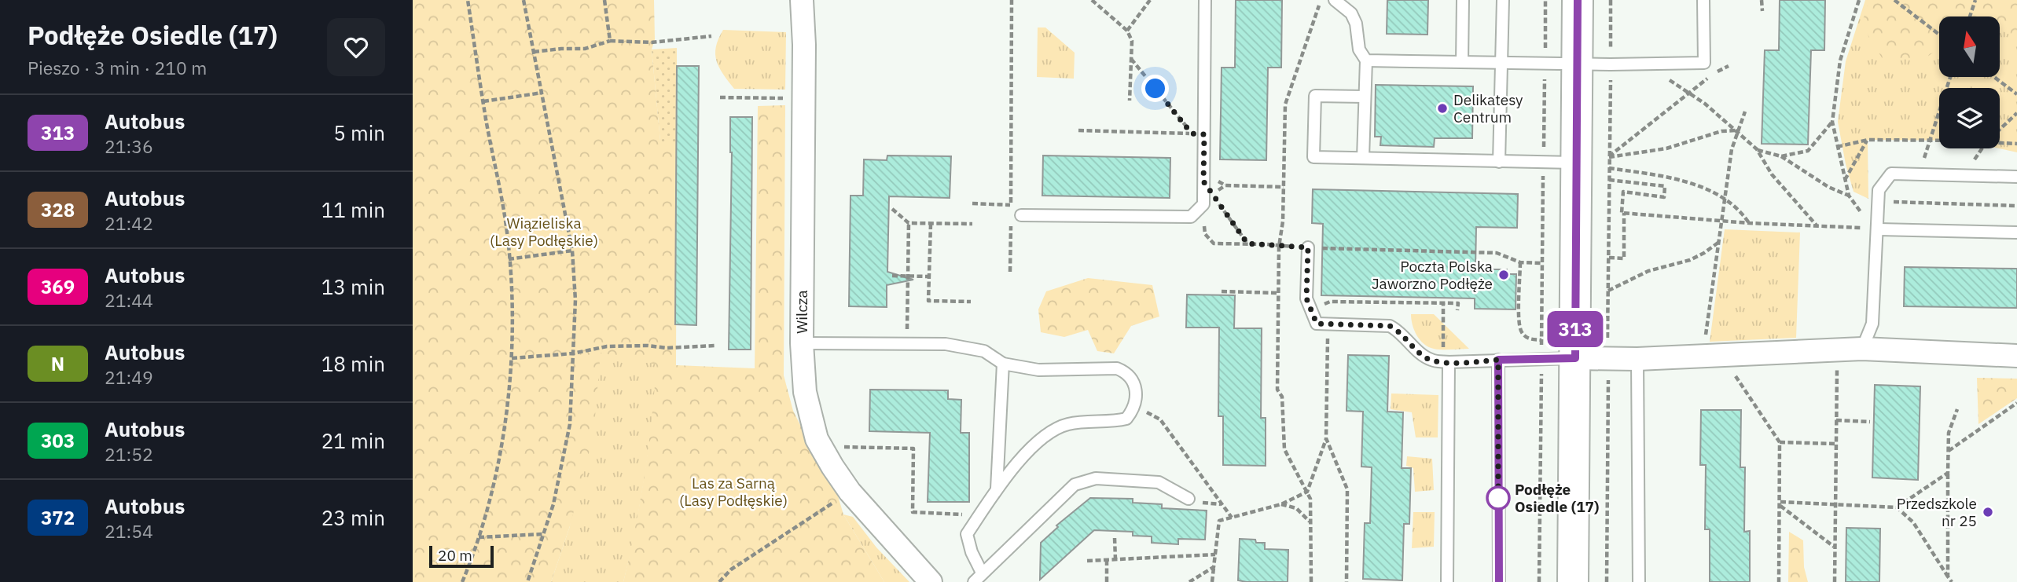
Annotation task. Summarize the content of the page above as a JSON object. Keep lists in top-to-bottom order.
{
  "streets": {
    "street": ["Wilcza"]
  },
  "parks": ["Wiązieliska (Lasy Podłęskie)", "Las za Sarną (Lasy Podłęskie)"],
  "places": [
    "Delikatesy Centrum",
    "Poczta Polska Jaworzno Podłęże",
    "Podłęże Osiedle (17)",
    "Przedszkole nr 25"
  ],
  "lines": ["bus line 313"],
  "scale_bar": "20 m",
  "north": "top",
  "page": {
    "heading": ["Podłęże Osiedle (17)", "Pieszo · 3 min · 210 m"],
    "on_map": "313",
    "list": [
      {
        "mark": "313",
        "name": "Autobus",
        "note": "21:36",
        "value": "5 min"
      },
      {
        "mark": "328",
        "name": "Autobus",
        "note": "21:42",
        "value": "11 min"
      },
      {
        "mark": "369",
        "name": "Autobus",
        "note": "21:44",
        "value": "13 min"
      },
      {
        "mark": "N",
        "name": "Autobus",
        "note": "21:49",
        "value": "18 min"
      },
      {
        "mark": "303",
        "name": "Autobus",
        "note": "21:52",
        "value": "21 min"
      },
      {
        "mark": "372",
        "name": "Autobus",
        "note": "21:54",
        "value": "23 min"
      }
    ],
    "scale": "20 m"
  }
}
